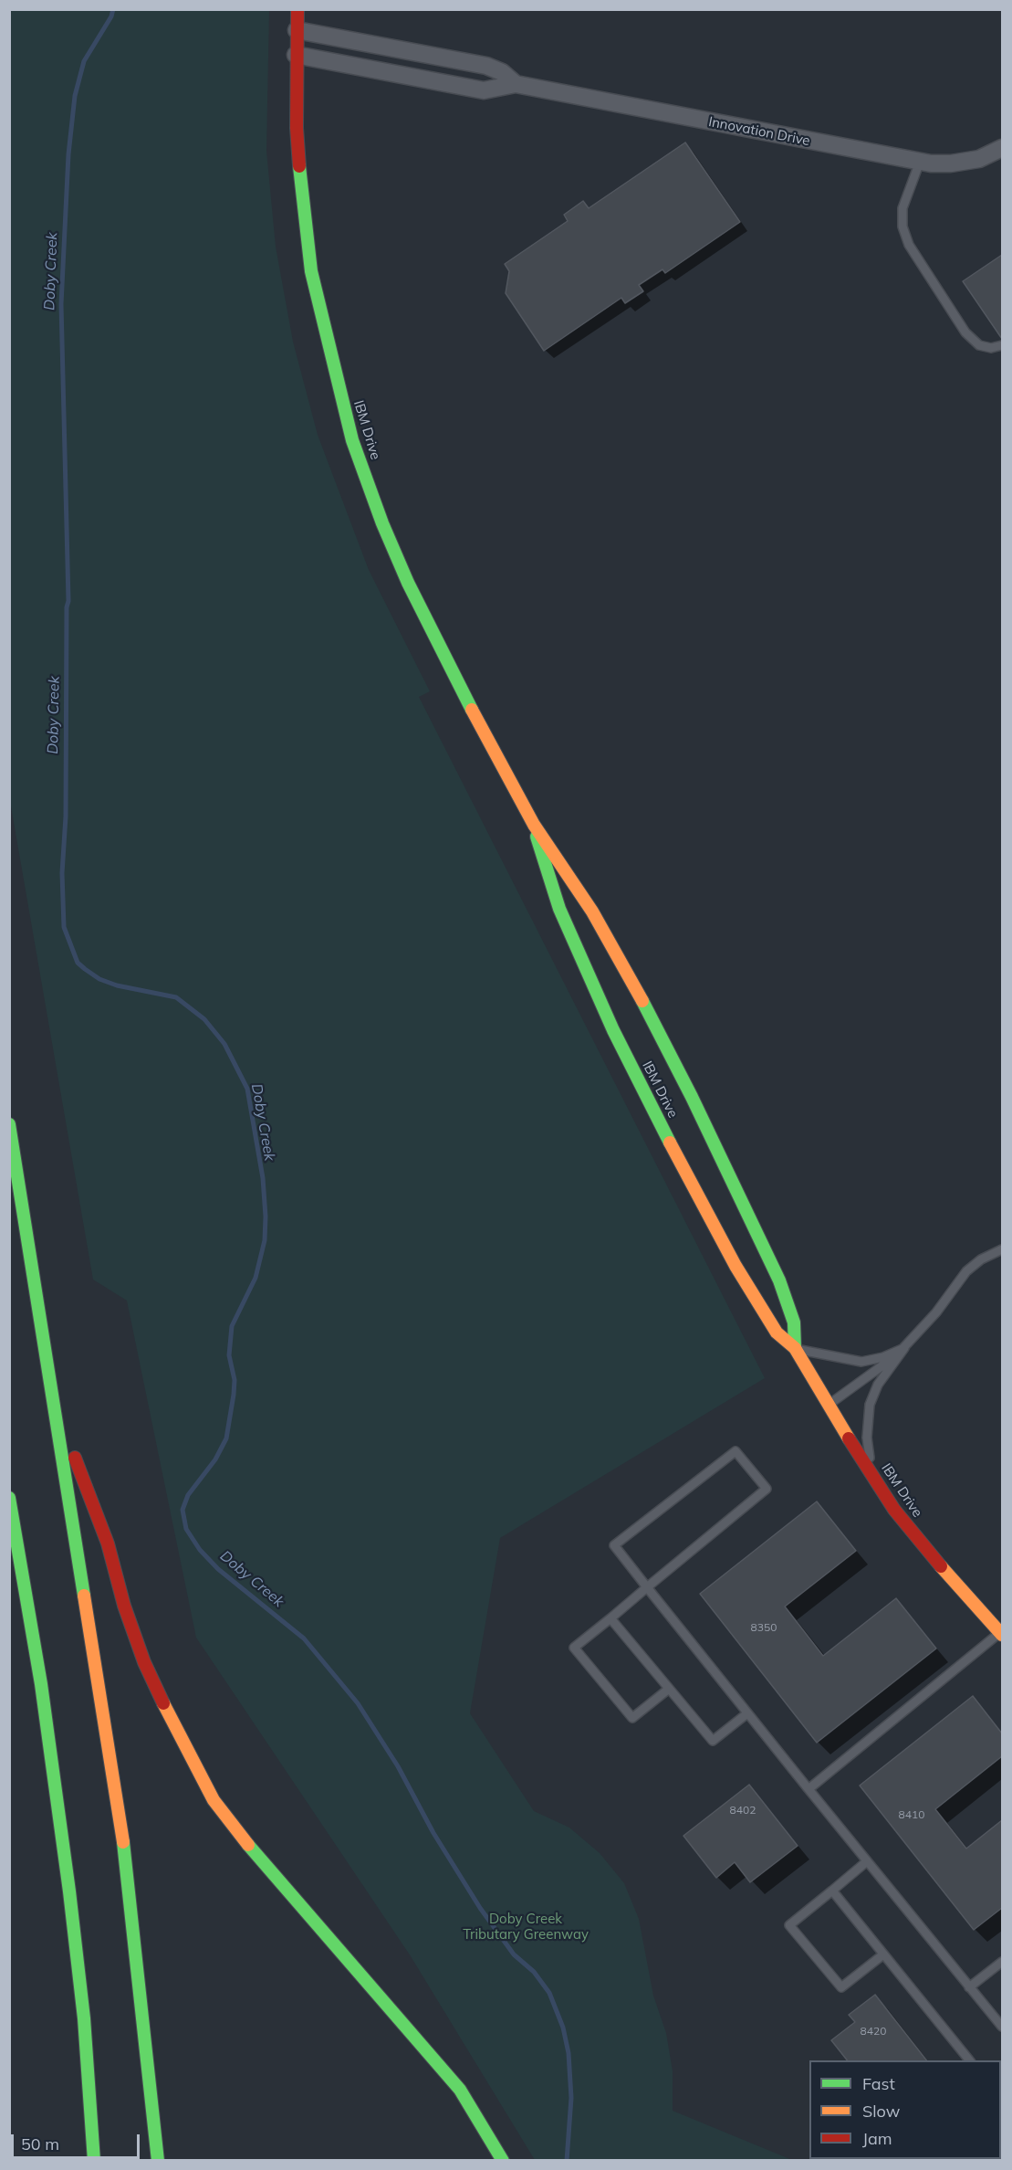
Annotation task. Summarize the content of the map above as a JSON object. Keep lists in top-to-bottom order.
{
  "streets": {
    "main road": ["IBM Drive"],
    "street": ["Innovation Drive"]
  },
  "water": ["Doby Creek"],
  "parks": ["Doby Creek Tributary Greenway"],
  "house_numbers": [
    "8350",
    "8402",
    "8410",
    "8420"
  ],
  "legend": ["Fast", "Slow", "Jam"],
  "scale_bar": "50 m"
}
